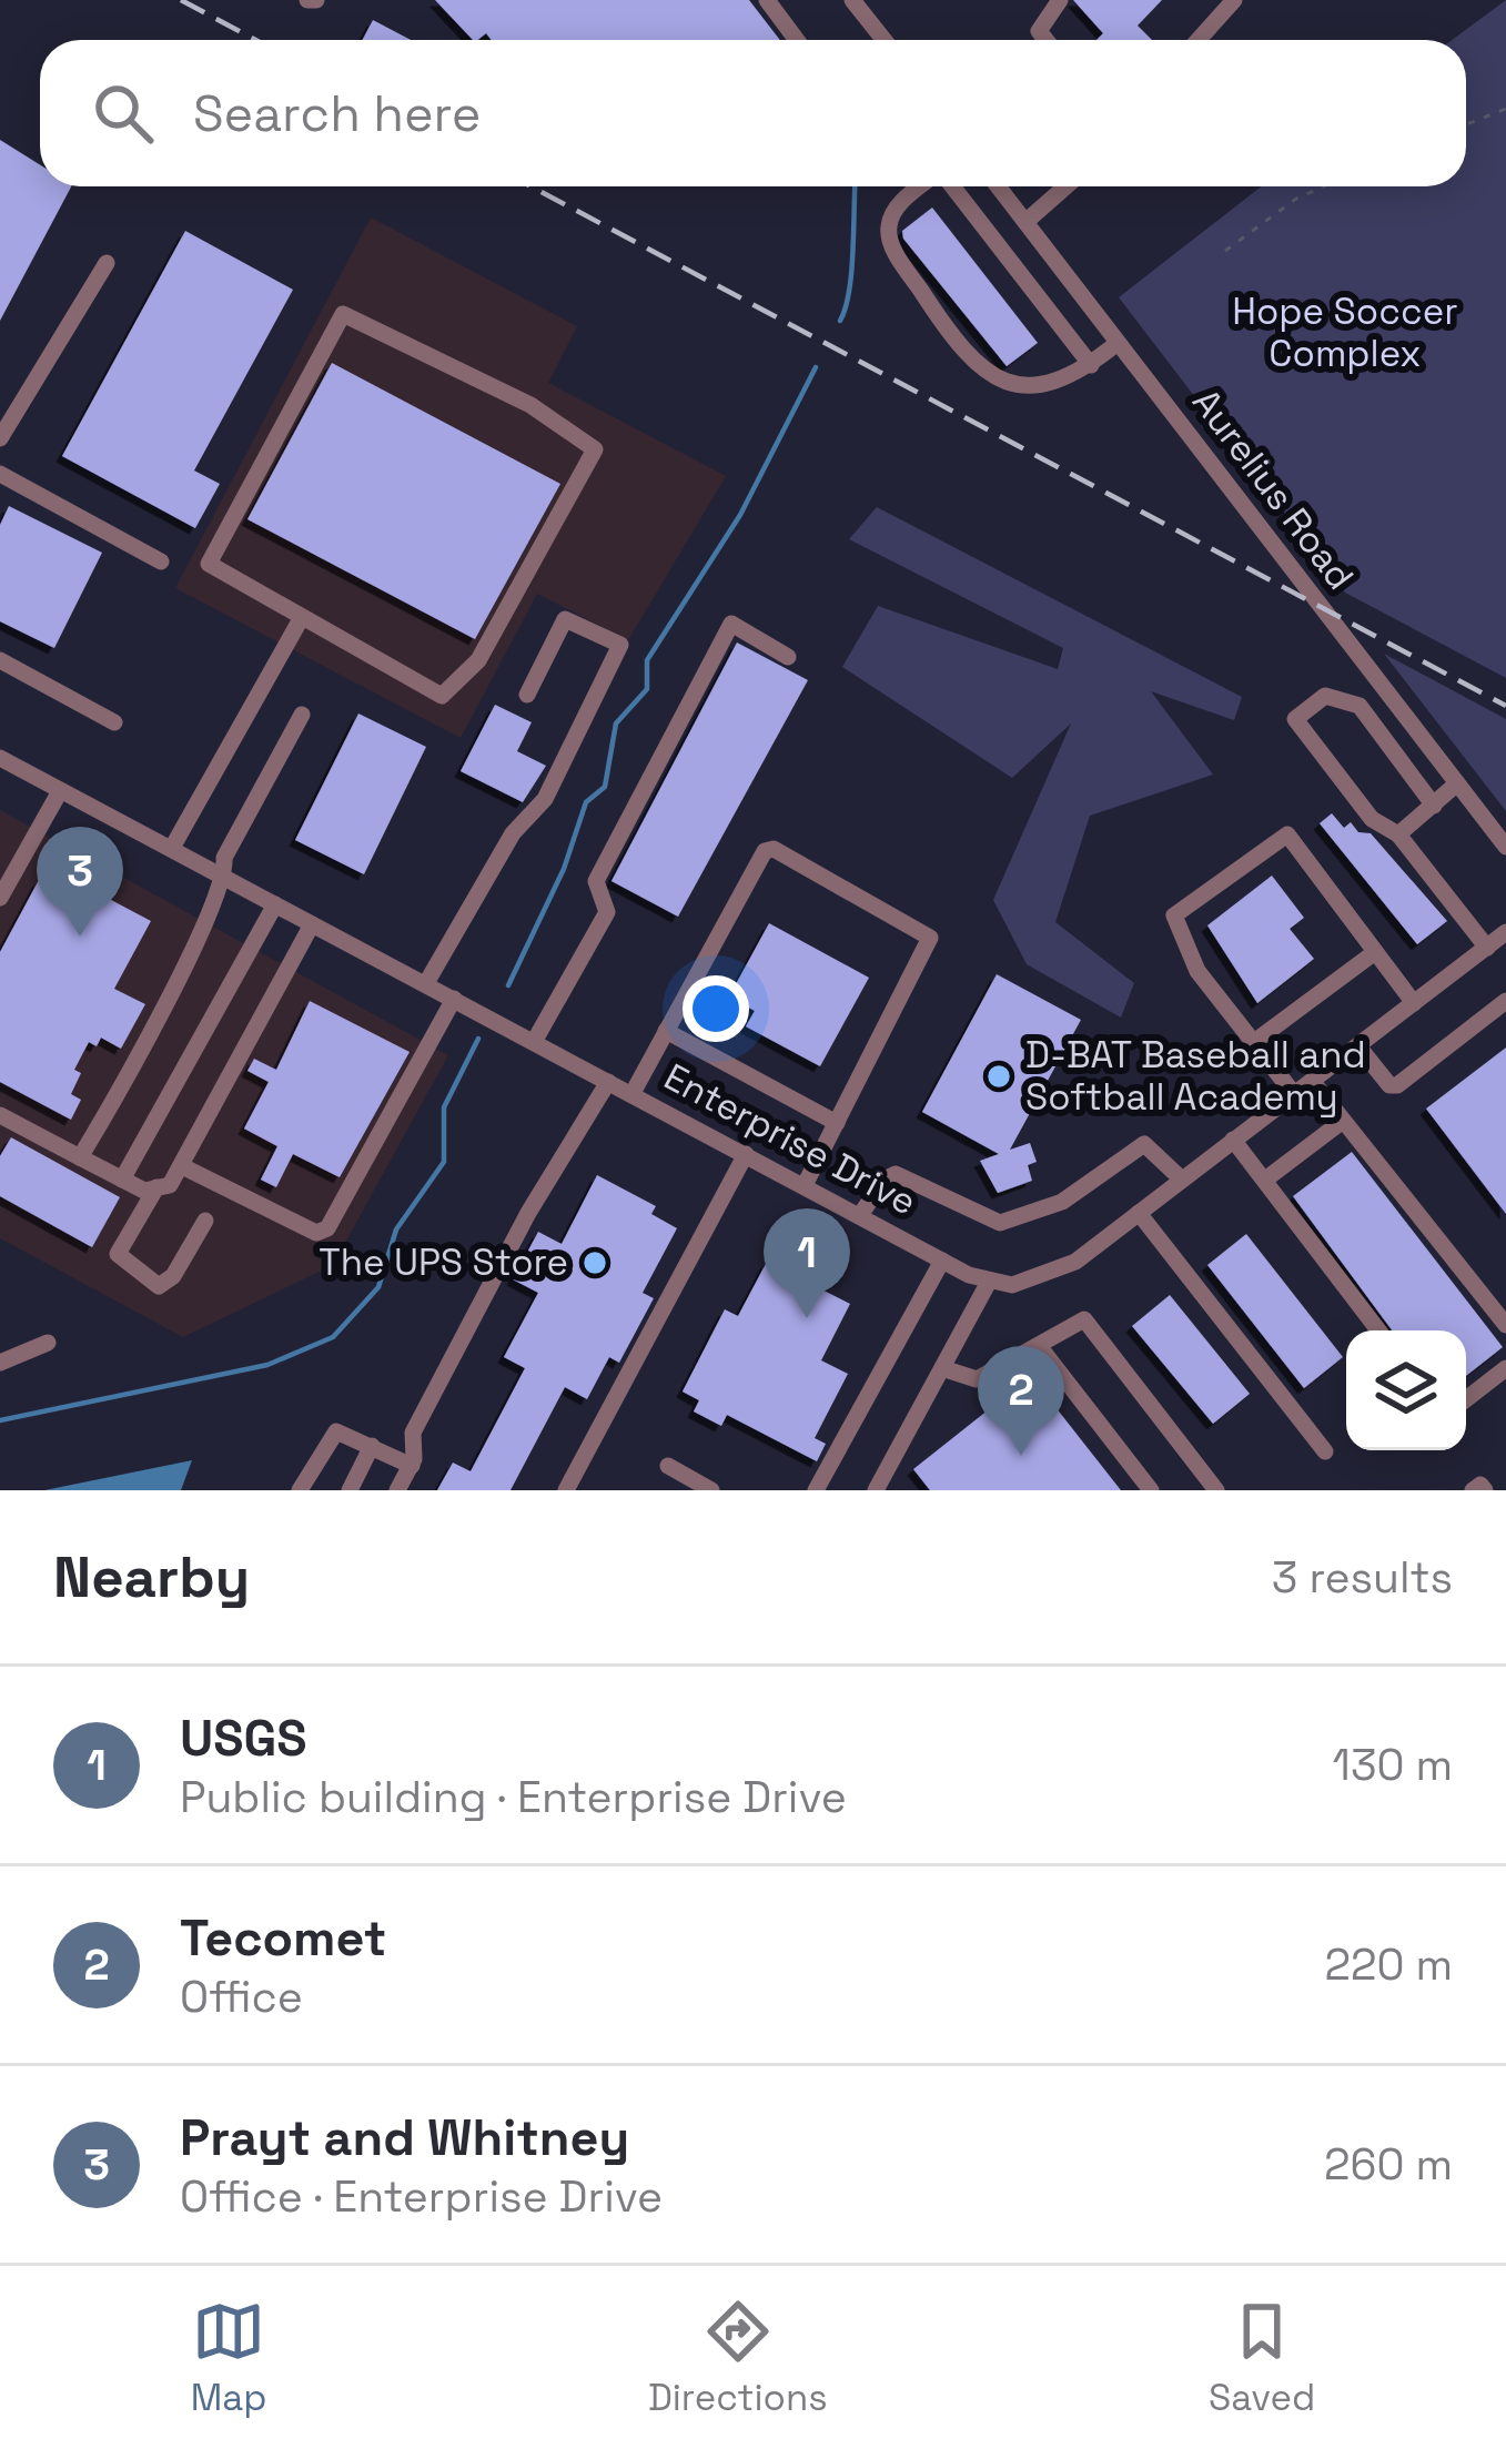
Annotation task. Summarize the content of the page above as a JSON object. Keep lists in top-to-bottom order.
{
  "streets": {
    "street": ["Aurelius Road", "Enterprise Drive"]
  },
  "parks": ["Hope Soccer Complex"],
  "places": ["D-BAT Baseball and Softball Academy", "The UPS Store"],
  "page": {
    "search": "Search here",
    "pins": ["3", "1", "2"],
    "heading": ["Nearby", "3 results"],
    "list": [
      {
        "mark": "1",
        "name": "USGS",
        "note": "Public building · Enterprise Drive",
        "value": "130 m"
      },
      {
        "mark": "2",
        "name": "Tecomet",
        "note": "Office",
        "value": "220 m"
      },
      {
        "mark": "3",
        "name": "Prayt and Whitney",
        "note": "Office · Enterprise Drive",
        "value": "260 m"
      }
    ],
    "nav": ["Map", "Directions", "Saved"]
  }
}
